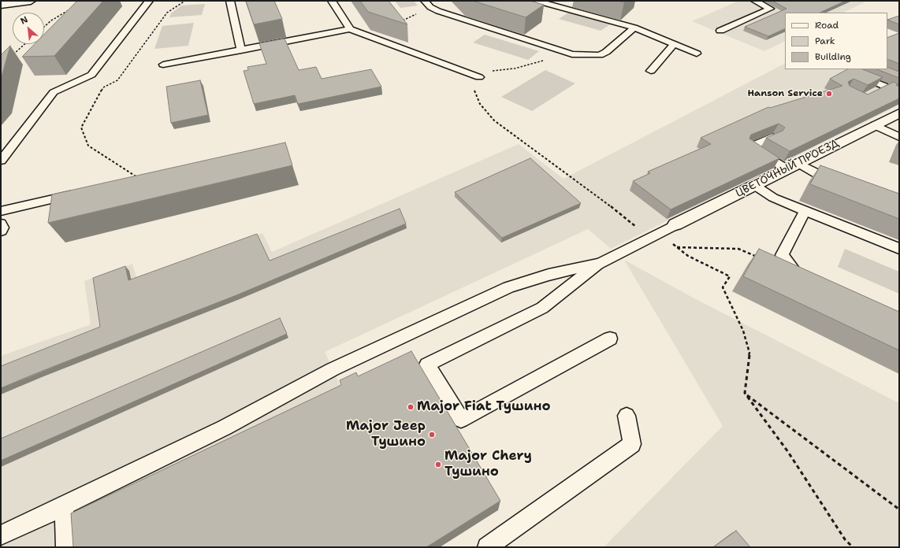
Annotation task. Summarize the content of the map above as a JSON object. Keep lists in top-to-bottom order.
{
  "streets": {
    "street": ["ЦВЕТОЧНЫЙ ПРОЕЗД"]
  },
  "places": [
    "Hanson Service",
    "Major Fiat Тушино",
    "Major Jeep Тушино",
    "Major Chery Тушино"
  ],
  "legend": ["Road", "Park", "Building"],
  "north": "top left"
}
